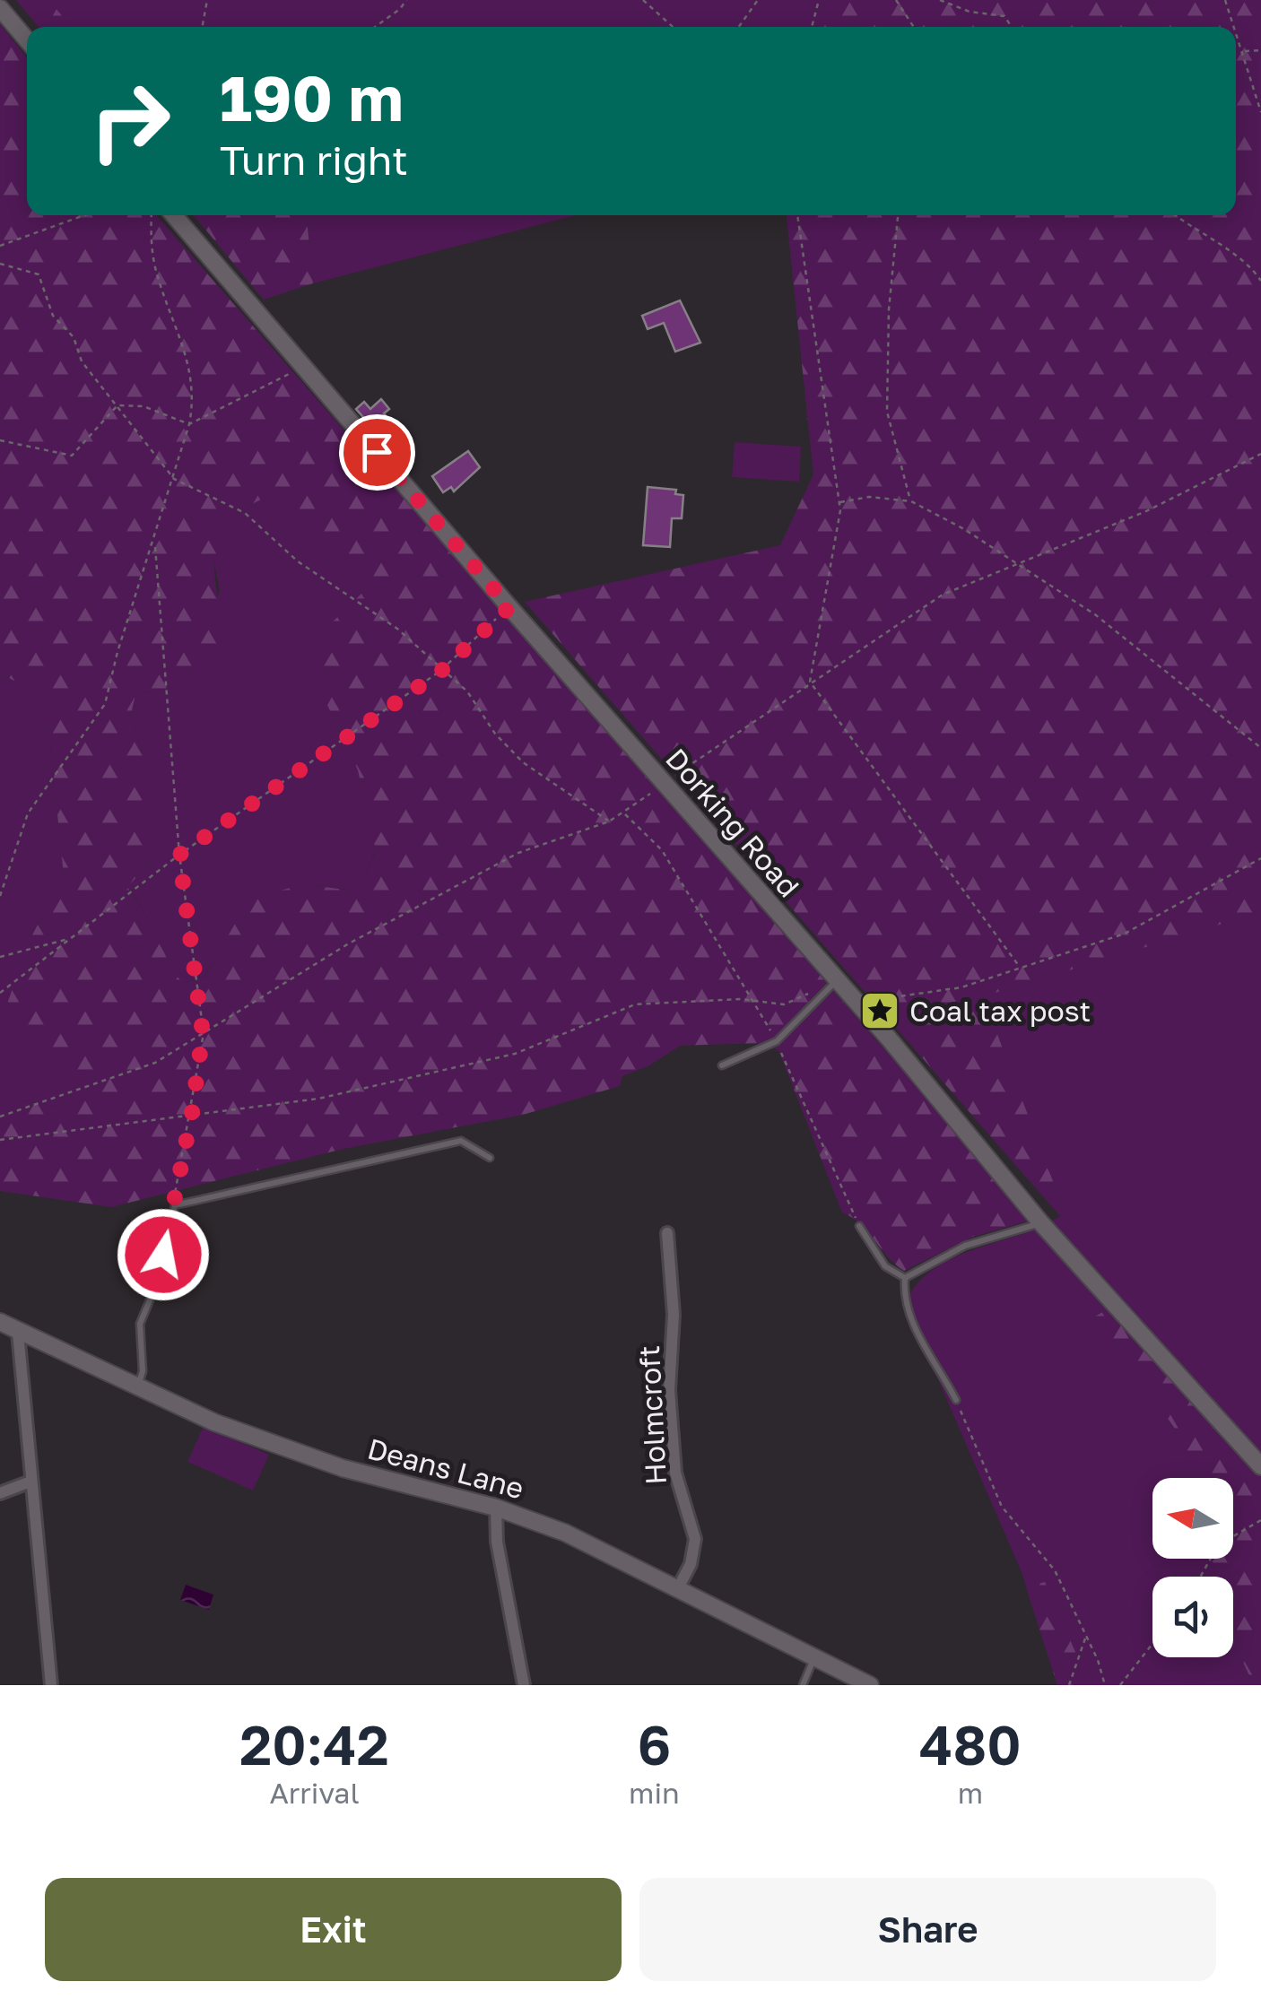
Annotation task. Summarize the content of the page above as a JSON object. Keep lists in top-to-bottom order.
{
  "streets": {
    "main road": ["Dorking Road", "Deans Lane"],
    "street": ["Holmcroft"]
  },
  "crossings": [
    ["Holmcroft", "Deans Lane"]
  ],
  "places": {
    "place": ["Coal tax post"]
  },
  "north": "left",
  "page": {
    "turn": ["190 m", "Turn right"],
    "eta": [
      "20:42",
      "Arrival",
      "6",
      "min",
      "480",
      "m"
    ],
    "buttons": ["Exit", "Share"]
  }
}
